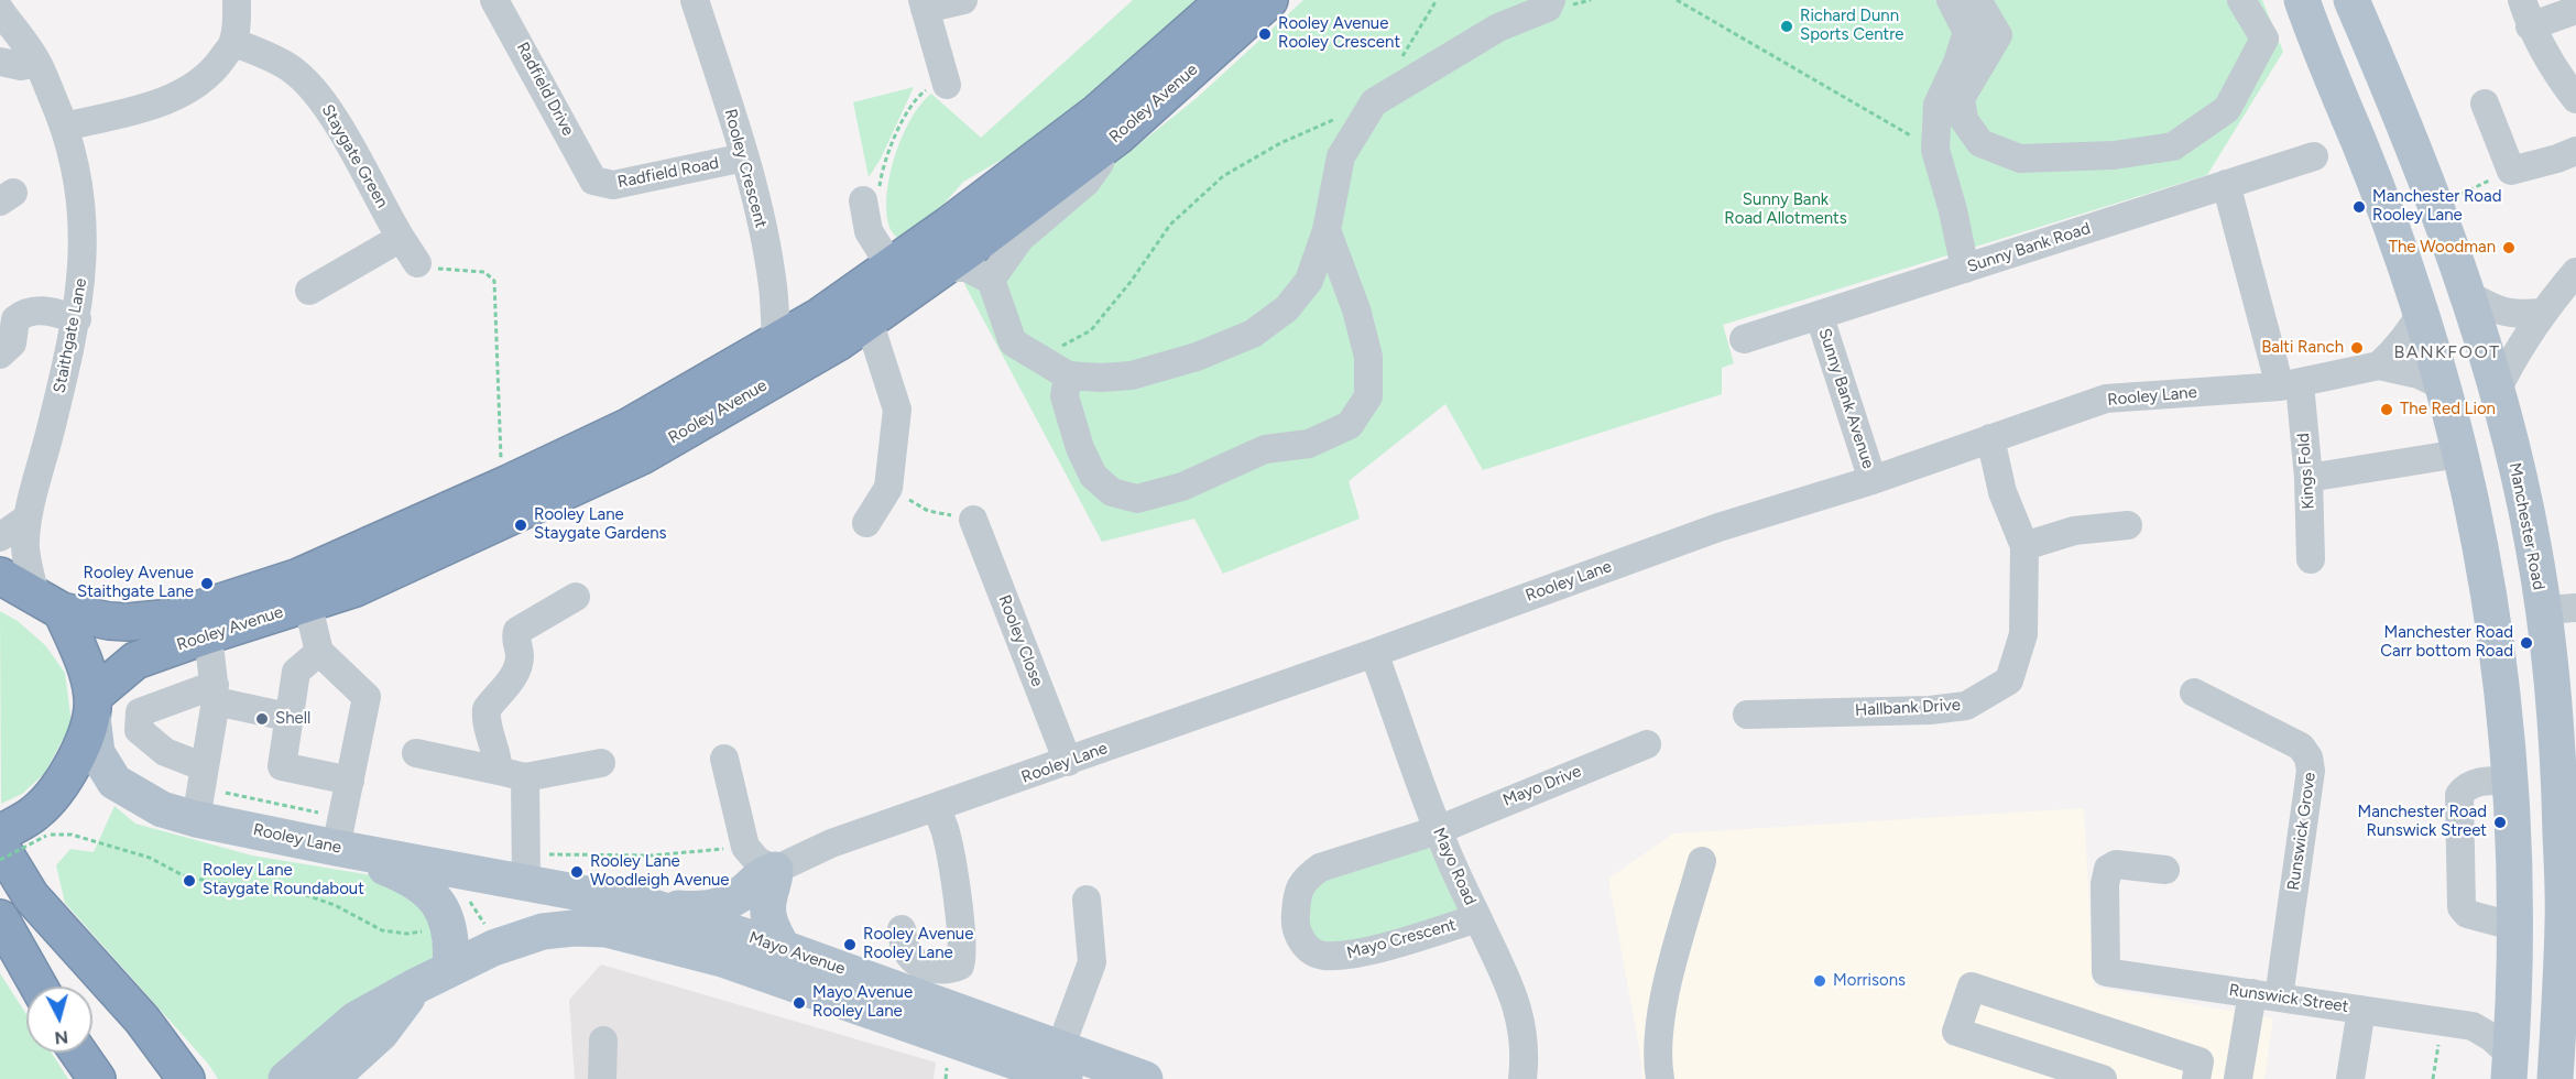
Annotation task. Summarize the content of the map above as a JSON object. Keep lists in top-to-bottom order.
{
  "streets": {
    "highway": ["Rooley Avenue"],
    "main road": ["Rooley Lane", "Manchester Road", "Mayo Avenue"],
    "street": [
      "Radfield Drive",
      "Staygate Green",
      "Rooley Crescent",
      "Radfield Road",
      "Sunny Bank Road",
      "Staithgate Lane",
      "Sunny Bank Avenue",
      "Kings Fold",
      "Rooley Close",
      "Hallbank Drive",
      "Mayo Drive",
      "Runswick Grove",
      "Mayo Road",
      "Mayo Crescent",
      "Runswick Street"
    ]
  },
  "crossings": [
    ["Radfield Drive", "Radfield Road"],
    ["Rooley Avenue", "Rooley Crescent"],
    ["Rooley Avenue", "Staithgate Lane"],
    ["Rooley Avenue", "Rooley Lane"],
    ["Rooley Crescent", "Radfield Road"],
    ["Sunny Bank Road", "Sunny Bank Avenue"],
    ["Sunny Bank Road", "Kings Fold"],
    ["Rooley Lane", "Sunny Bank Avenue"],
    ["Rooley Lane", "Kings Fold"],
    ["Rooley Lane", "Rooley Close"],
    ["Rooley Lane", "Hallbank Drive"],
    ["Rooley Lane", "Mayo Road"],
    ["Rooley Lane", "Mayo Avenue"],
    ["Mayo Drive", "Mayo Road"],
    ["Mayo Drive", "Mayo Crescent"],
    ["Runswick Grove", "Runswick Street"],
    ["Mayo Road", "Mayo Crescent"]
  ],
  "districts": ["BANKFOOT"],
  "parks": ["Sunny Bank Road Allotments"],
  "places": [
    "Richard Dunn Sports Centre",
    "Rooley Avenue Rooley Crescent",
    "Manchester Road Rooley Lane",
    "The Woodman",
    "Balti Ranch",
    "The Red Lion",
    "Rooley Lane Staygate Gardens",
    "Rooley Avenue Staithgate Lane",
    "Manchester Road Carr bottom Road",
    "Shell",
    "Manchester Road Runswick Street",
    "Rooley Lane Woodleigh Avenue",
    "Rooley Lane Staygate Roundabout",
    "Rooley Avenue Rooley Lane",
    "Morrisons",
    "Mayo Avenue Rooley Lane"
  ],
  "north": "bottom"
}
